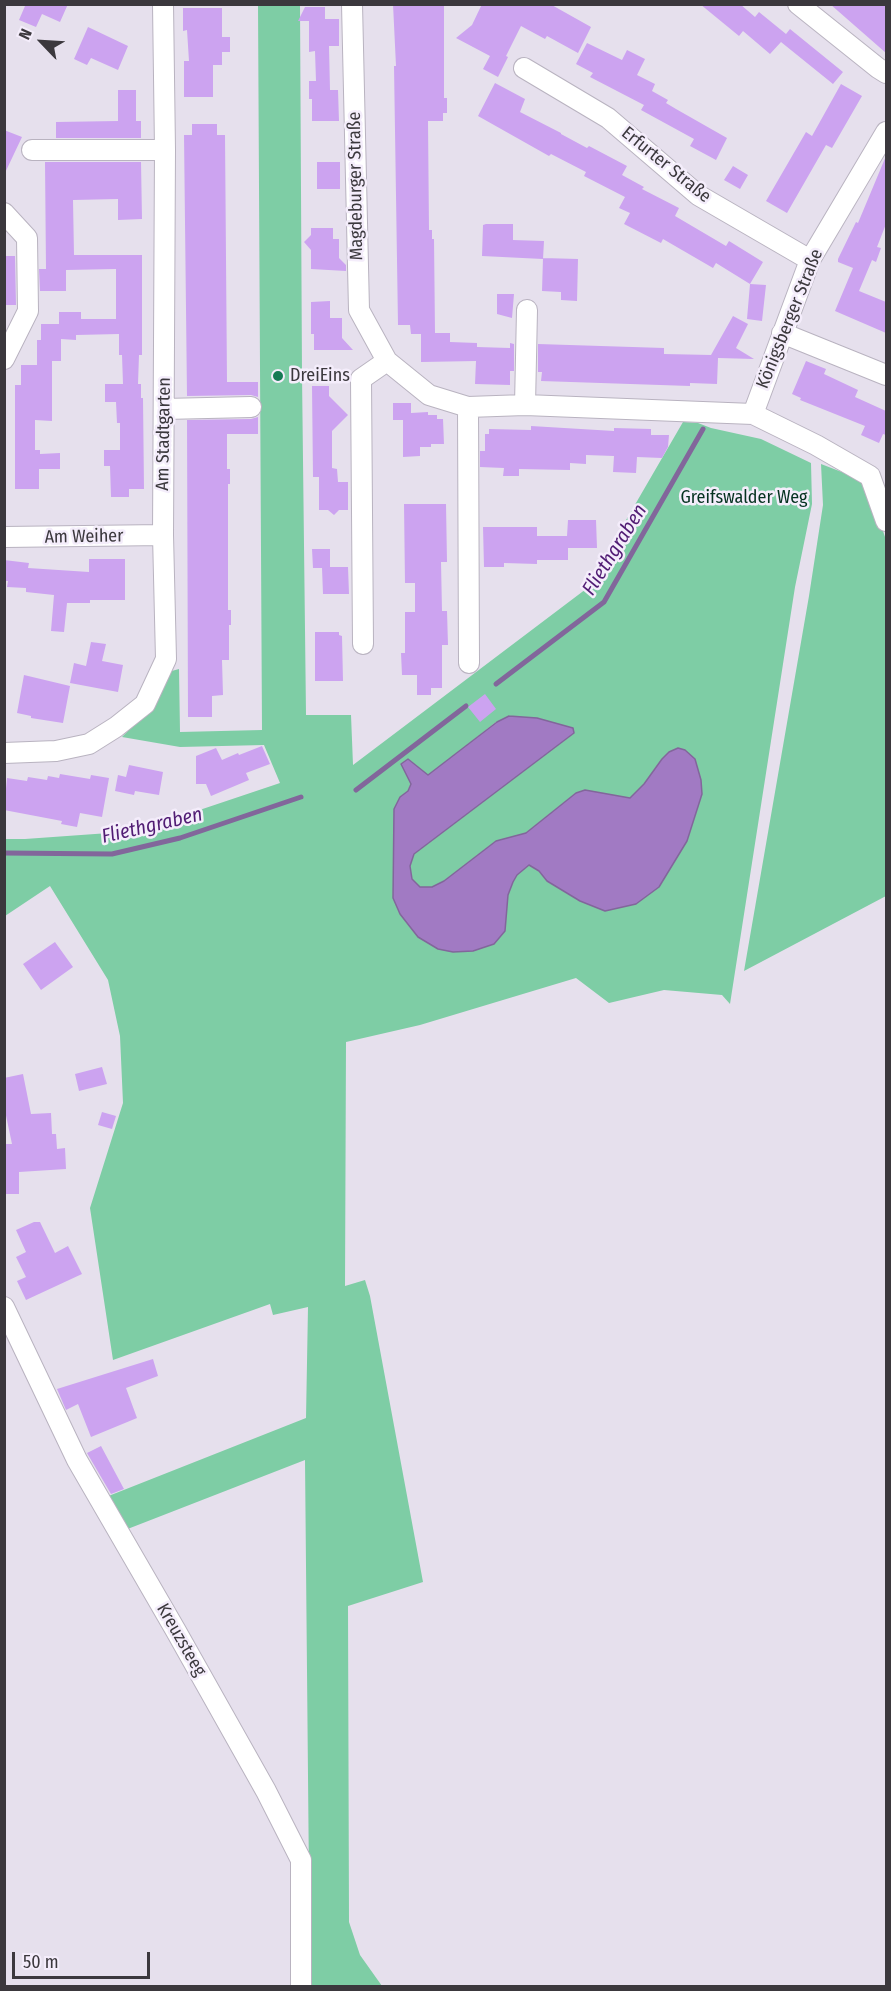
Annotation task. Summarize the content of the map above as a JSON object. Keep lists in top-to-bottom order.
{
  "streets": {
    "street": [
      "Erfurter Straße",
      "Magdeburger Straße",
      "Königsberger Straße",
      "Am Stadtgarten",
      "Am Weiher",
      "Kreuzsteeg"
    ]
  },
  "crossings": [
    ["Erfurter Straße", "Königsberger Straße"],
    ["Magdeburger Straße", "Königsberger Straße"],
    ["Am Stadtgarten", "Am Weiher"]
  ],
  "water": ["Fliethgraben"],
  "parks": ["Greifswalder Weg"],
  "places": ["DreiEins"],
  "scale_bar": "50 m",
  "north": "top left"
}
